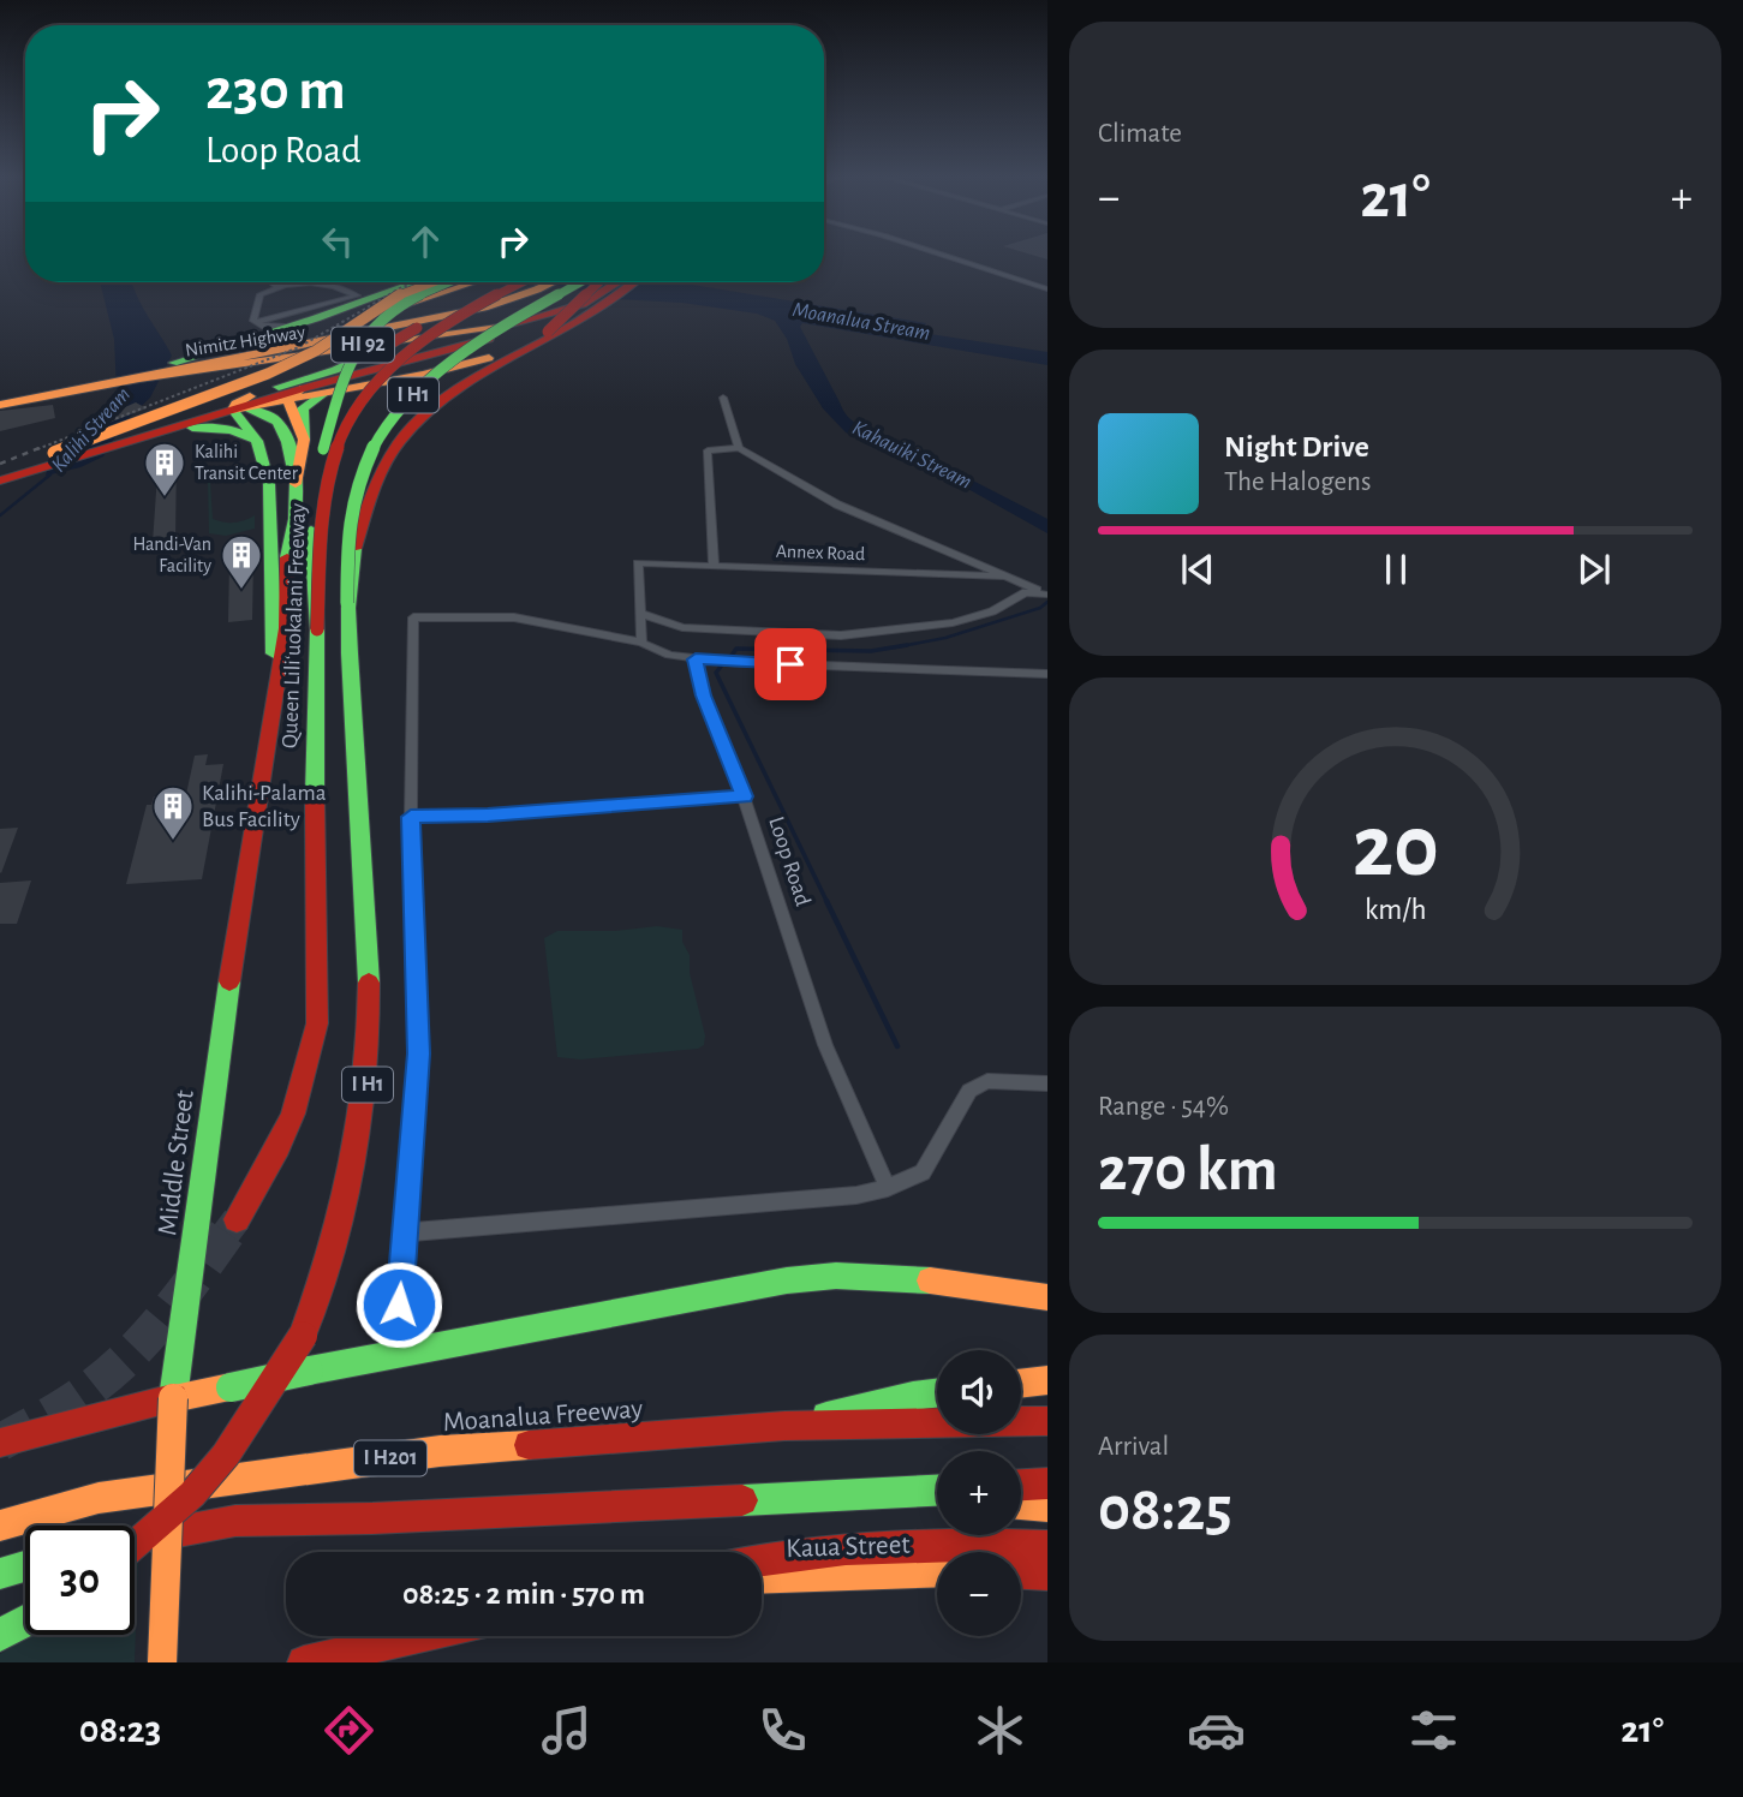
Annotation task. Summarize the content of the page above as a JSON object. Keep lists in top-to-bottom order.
{
  "streets": {
    "main road": [
      "Nimitz Highway",
      "HI 92",
      "I H1",
      "Queen Liliʻuokalani Freeway",
      "Middle Street",
      "Moanalua Freeway",
      "I H201",
      "Kaua Street"
    ],
    "street": ["Annex Road", "Loop Road"]
  },
  "water": ["Moanalua Stream", "Kalihi Stream", "Kahauiki Stream"],
  "places": {
    "building": ["Kalihi Transit Center", "Handi-Van Facility", "Kalihi-Palama Bus Facility"]
  },
  "page": {
    "tile": [
      "Climate",
      ["Range · 54%", "270 km"],
      ["Arrival", "08:25"]
    ],
    "turn": ["230 m", "Loop Road"],
    "heat": ["−", "21°", "+"],
    "song": ["Night Drive", "The Halogens"],
    "map_buttons": ["+", "−"],
    "limit": "30",
    "trip": "08:25 · 2 min · 570 m",
    "tabs": ["08:23", "21°"],
    "gauge": ["20", "km/h"]
  }
}
